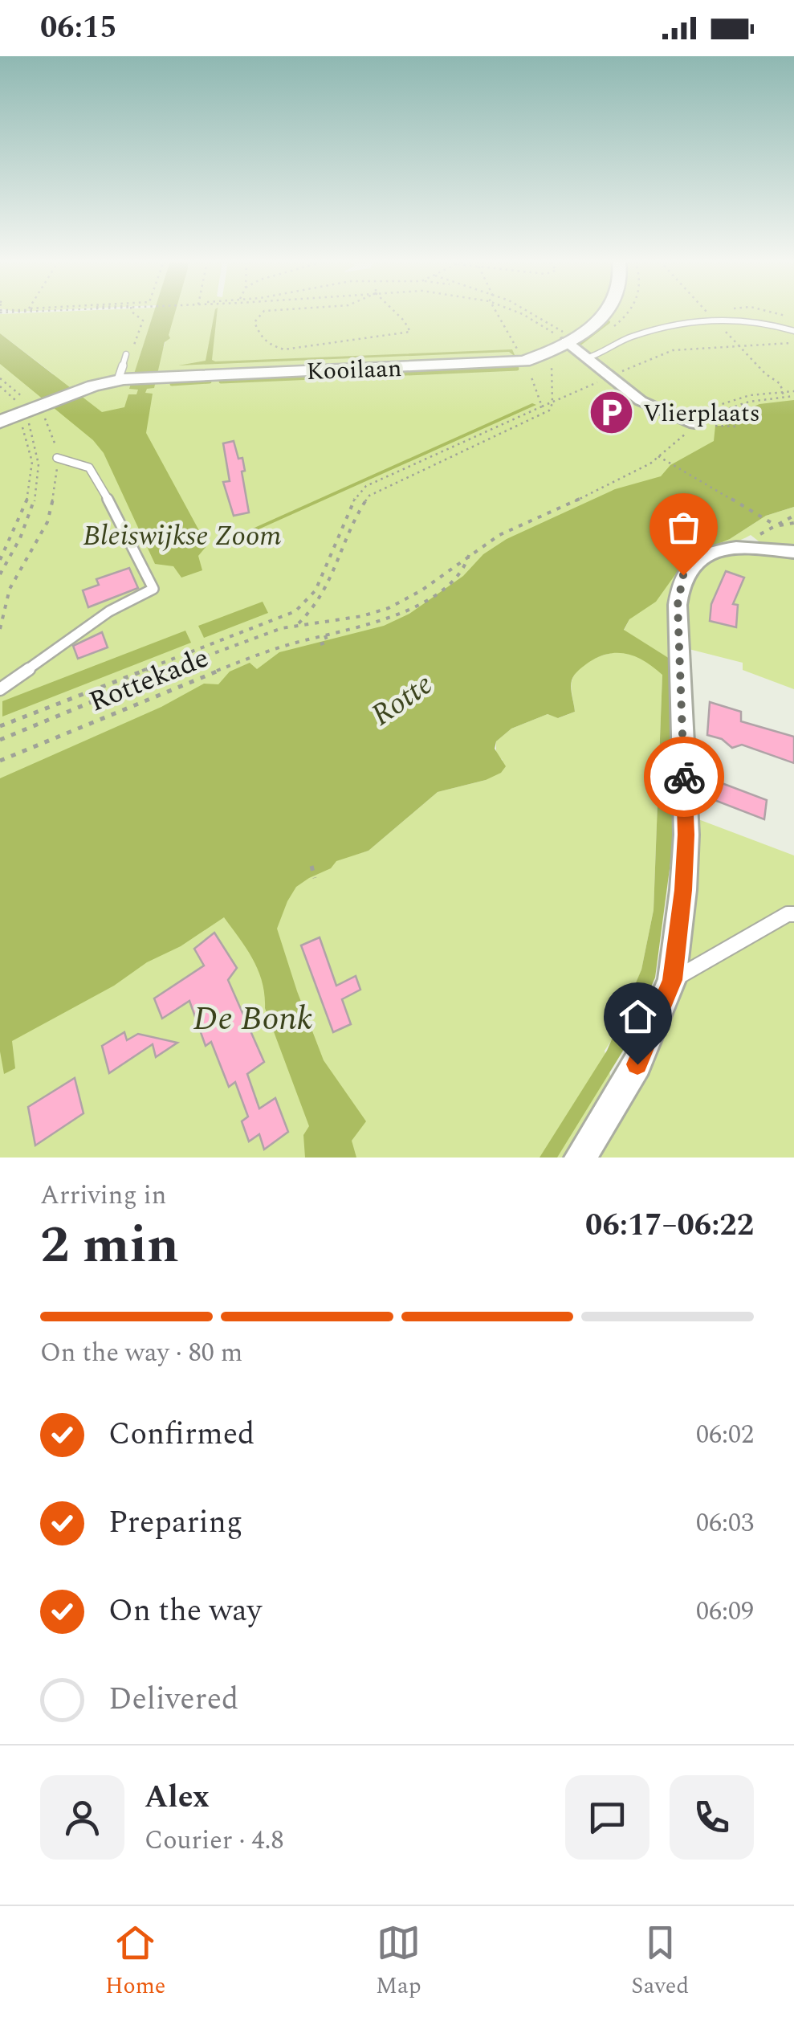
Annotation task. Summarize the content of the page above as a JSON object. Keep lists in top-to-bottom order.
{
  "streets": {
    "street": ["Kooilaan"],
    "path": ["Rottekade"]
  },
  "water": ["Rotte"],
  "parks": ["Bleiswijkse Zoom", "De Bonk"],
  "places": {
    "parking": ["Vlierplaats"]
  },
  "page": {
    "status": "06:15",
    "heading": ["2 min", "Arriving in", "06:17–06:22"],
    "panel": ["Alex", "Courier · 4.8"],
    "bar": "On the way · 80 m",
    "list": [
      ["Confirmed", "06:02"],
      ["Preparing", "06:03"],
      ["On the way", "06:09"],
      "Delivered"
    ],
    "tabs": ["Home", "Map", "Saved"]
  }
}
